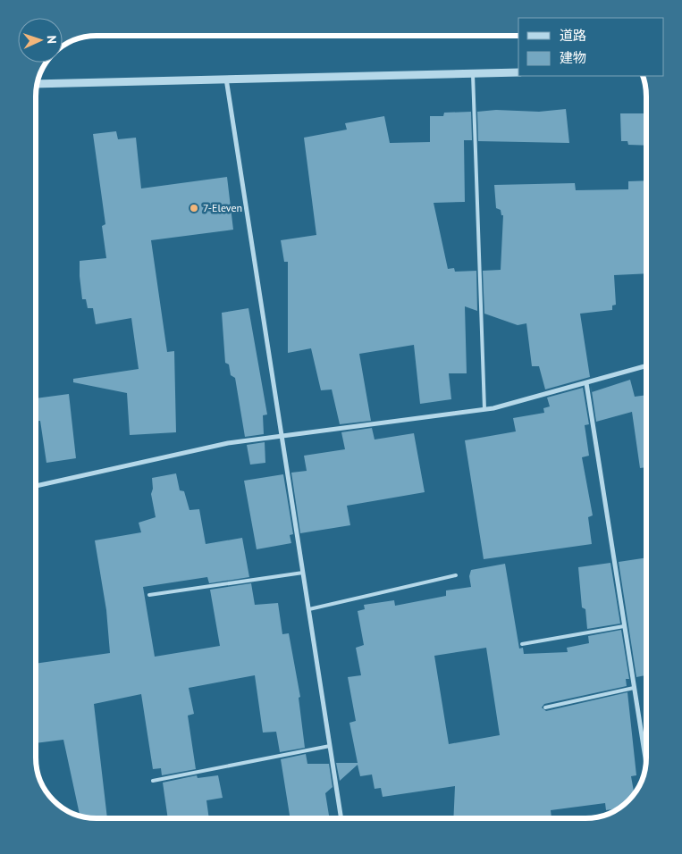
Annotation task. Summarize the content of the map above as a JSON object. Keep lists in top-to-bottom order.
{
  "places": ["7-Eleven"],
  "legend": ["道路", "建物"],
  "north": "right"
}
